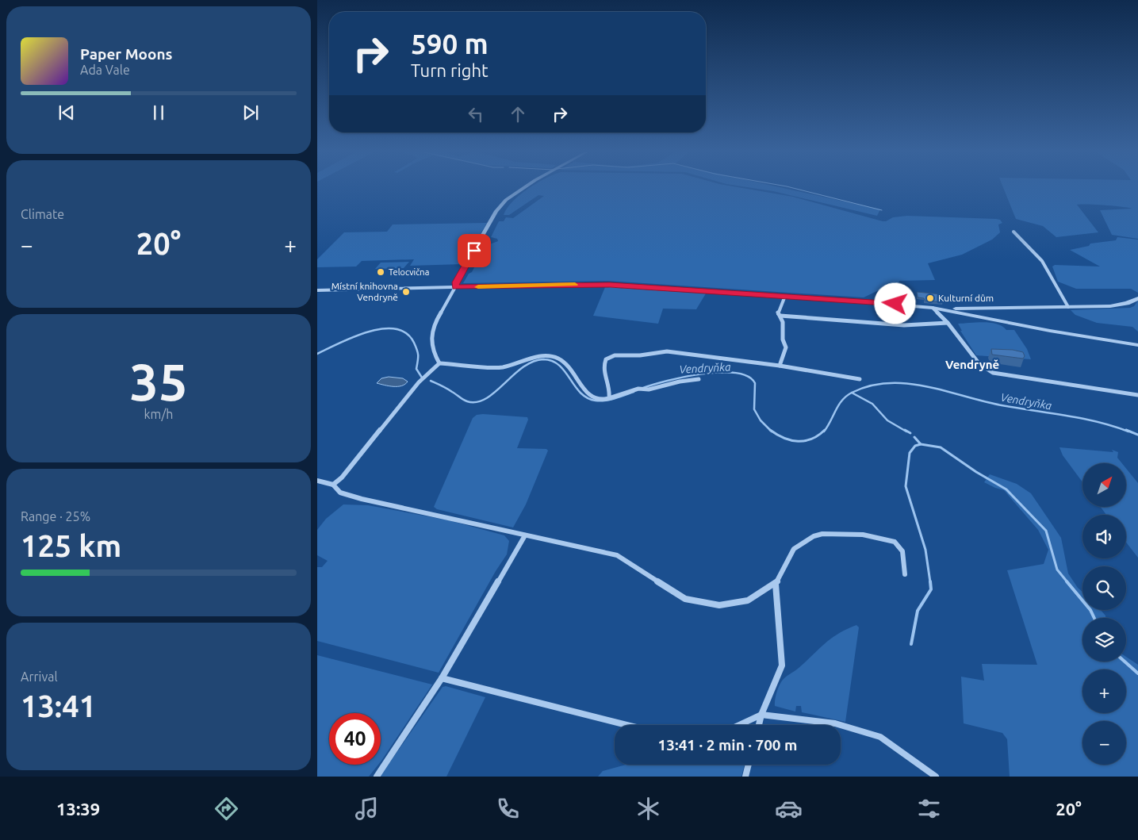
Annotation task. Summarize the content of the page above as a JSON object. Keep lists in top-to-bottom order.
{
  "districts": ["Vendryně"],
  "water": ["Vendryňka"],
  "places": ["Telocvična", "Místní knihovna Vendryně", "Kulturní dům"],
  "north": "top right",
  "page": {
    "turn": ["590 m", "Turn right"],
    "song": ["Paper Moons", "Ada Vale"],
    "tile": [
      "Climate",
      ["35", "km/h"],
      ["Range · 25%", "125 km"],
      ["Arrival", "13:41"]
    ],
    "heat": ["−", "20°", "+"],
    "map_buttons": ["+", "−"],
    "limit": "40",
    "trip": "13:41 · 2 min · 700 m",
    "tabs": ["13:39", "20°"]
  }
}
